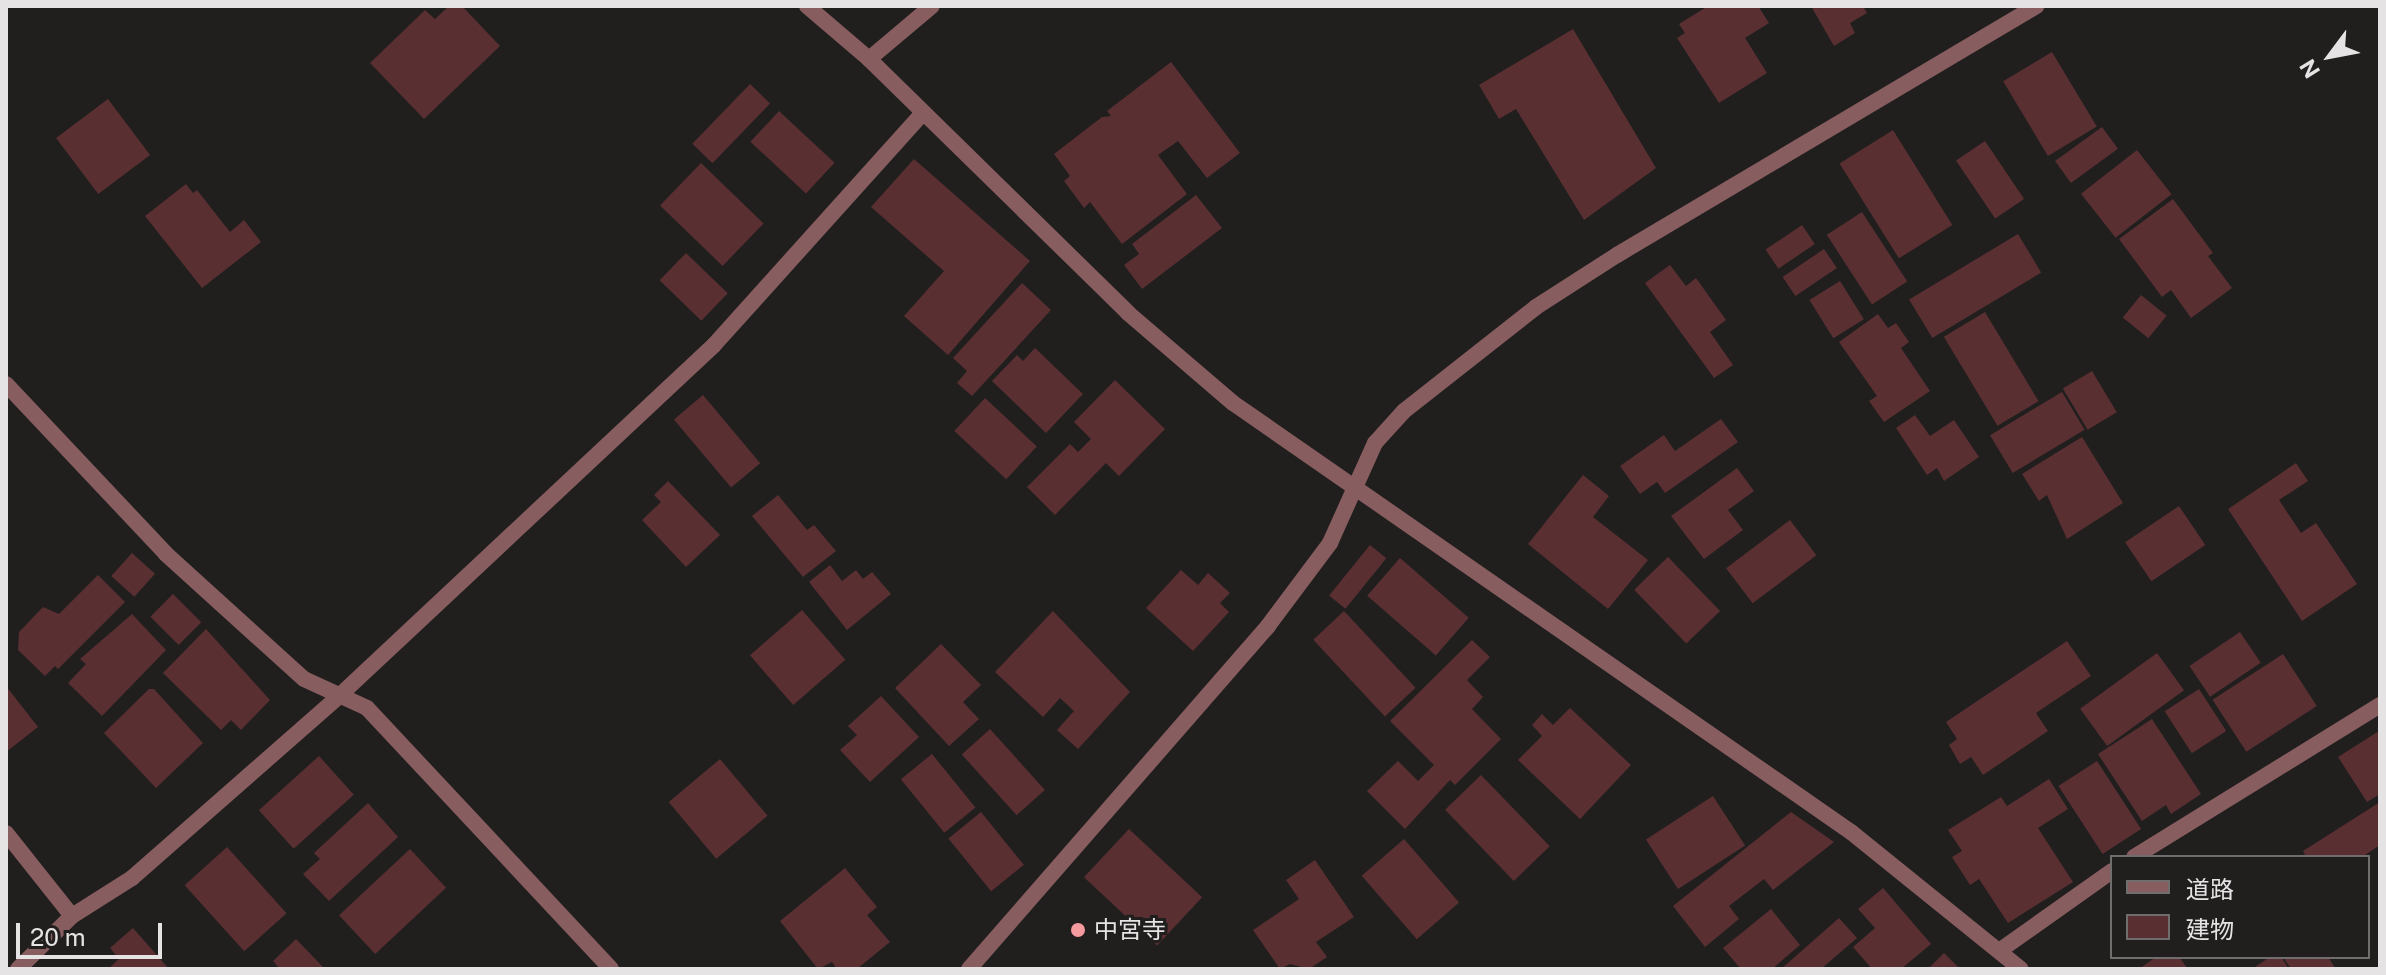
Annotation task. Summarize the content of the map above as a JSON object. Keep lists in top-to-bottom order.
{
  "places": ["中宮寺"],
  "legend": ["道路", "建物"],
  "scale_bar": "20 m",
  "north": "bottom left"
}
